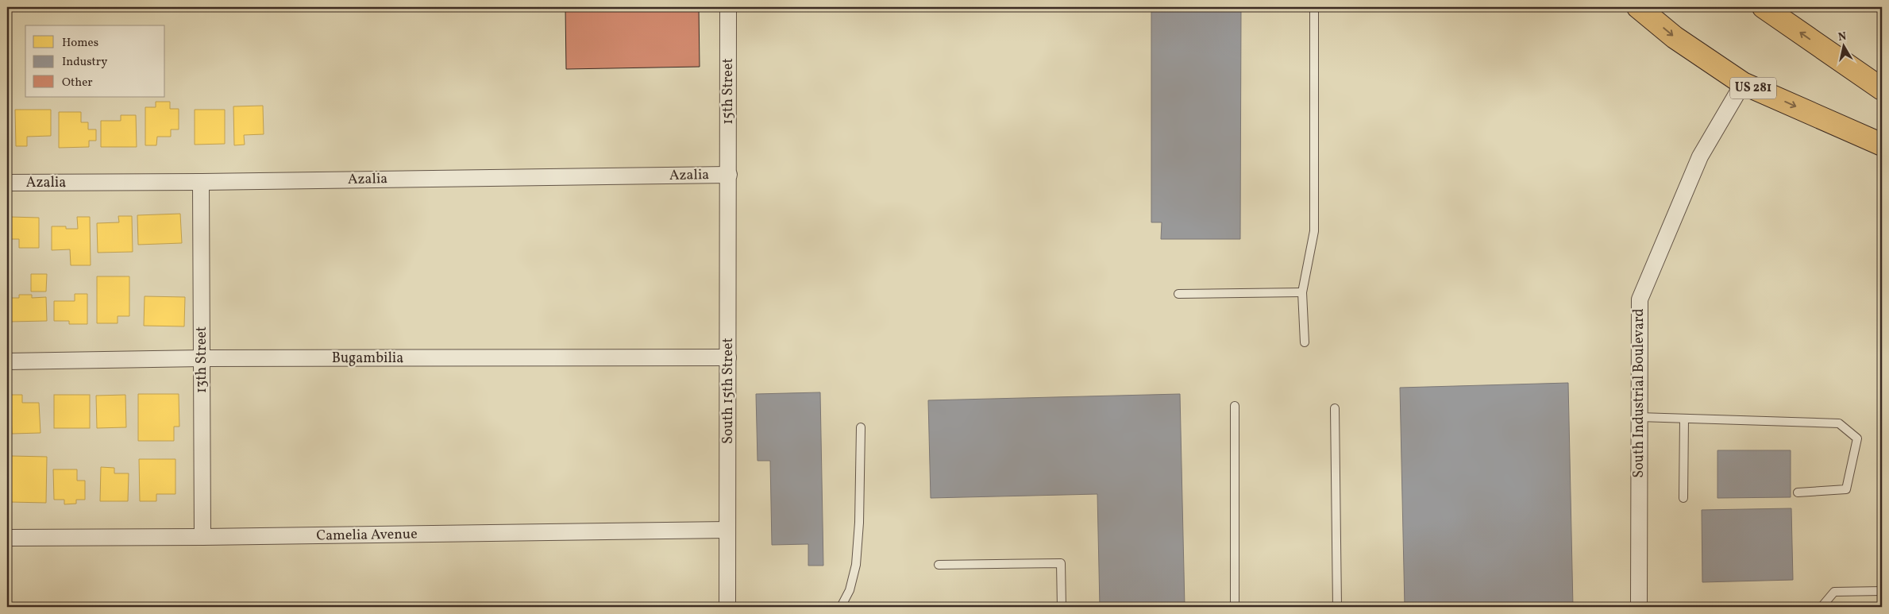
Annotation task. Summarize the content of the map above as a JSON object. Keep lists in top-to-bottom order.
{
  "streets": {
    "main road": ["US 281"],
    "street": [
      "15th Street",
      "Azalia",
      "Bugambilia",
      "13th Street",
      "South 15th Street",
      "South Industrial Boulevard",
      "Camelia Avenue"
    ]
  },
  "crossings": [
    ["US 281", "South Industrial Boulevard"],
    ["15th Street", "Azalia"],
    ["15th Street", "South 15th Street"],
    ["Azalia", "13th Street"],
    ["Azalia", "South 15th Street"],
    ["Bugambilia", "13th Street"],
    ["Bugambilia", "South 15th Street"],
    ["13th Street", "Camelia Avenue"],
    ["South 15th Street", "Camelia Avenue"]
  ],
  "legend": ["Homes", "Industry", "Other"],
  "north": "top"
}
